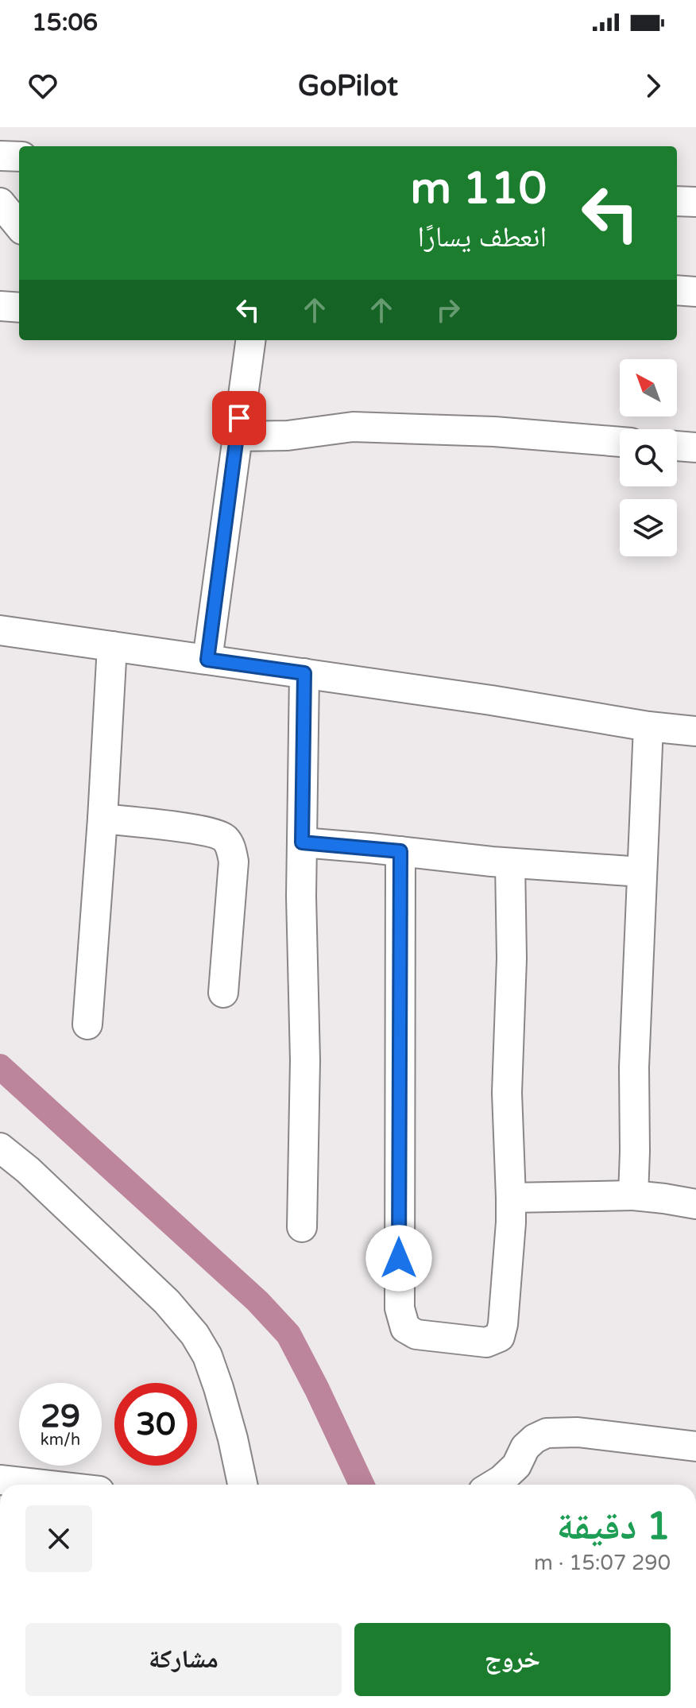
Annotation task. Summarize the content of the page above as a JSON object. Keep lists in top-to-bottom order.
{
  "north": "top left",
  "page": {
    "status": "15:06",
    "header": "GoPilot",
    "turn": ["110 m", "انعطف يسارًا"],
    "speed": "29 km/h",
    "limit": "30",
    "heading": ["1 دقيقة", "290 m · 15:07"],
    "buttons": ["خروج", "مشاركة"]
  }
}
